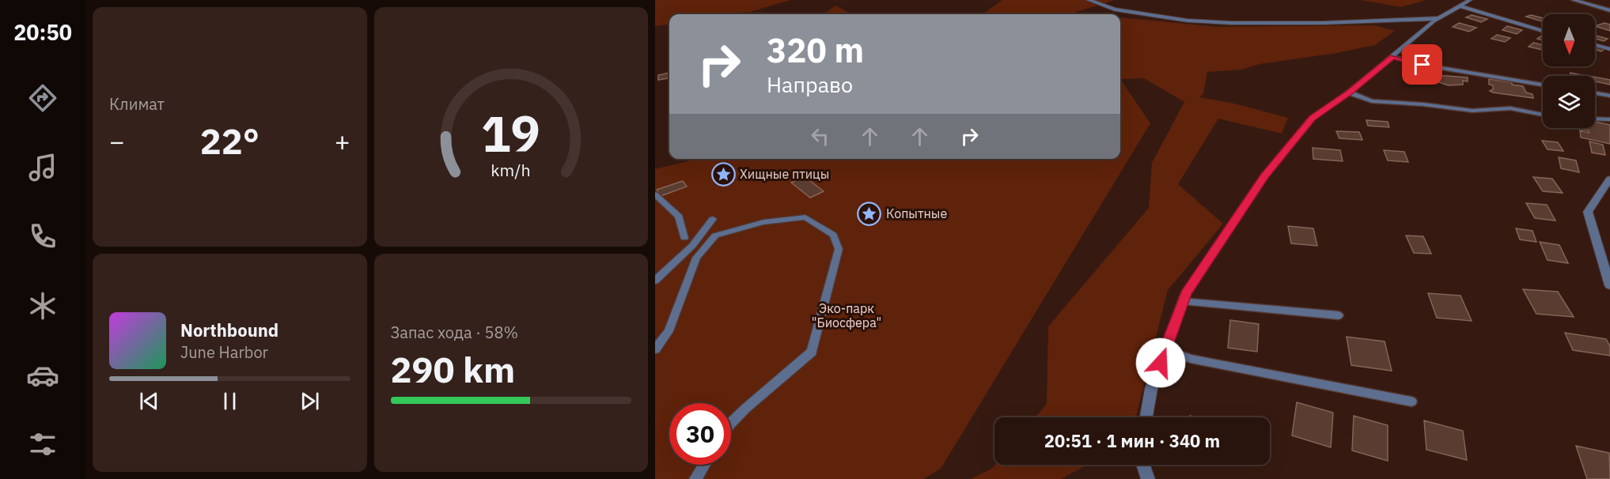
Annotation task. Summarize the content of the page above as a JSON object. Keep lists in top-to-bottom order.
{
  "parks": ["Эко-парк \"Биосфера\""],
  "places": {
    "place": ["Хищные птицы", "Копытные"]
  },
  "north": "bottom",
  "page": {
    "tabs": "20:50",
    "tile": [
      "Климат",
      ["Запас хода · 58%", "290 km"]
    ],
    "turn": ["320 m", "Направо"],
    "heat": ["−", "22°", "+"],
    "song": ["Northbound", "June Harbor"],
    "limit": "30",
    "trip": "20:51 · 1 мин · 340 m",
    "gauge": ["19", "km/h"]
  }
}
